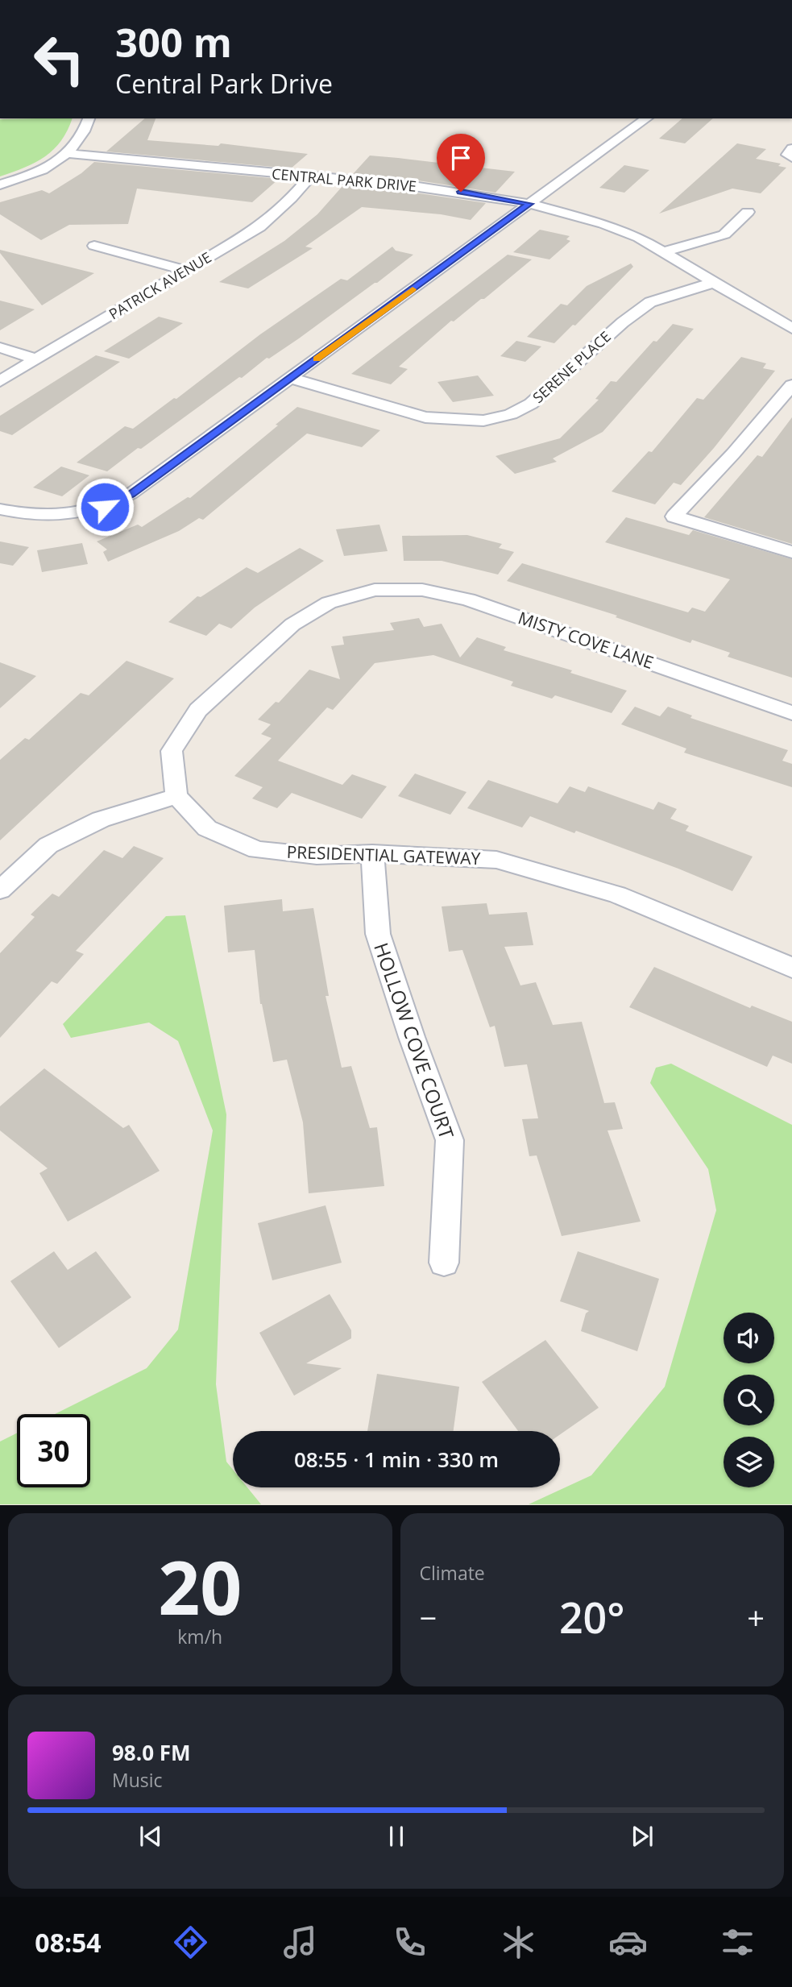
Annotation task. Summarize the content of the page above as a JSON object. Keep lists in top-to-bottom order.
{
  "streets": {
    "street": [
      "CENTRAL PARK DRIVE",
      "PATRICK AVENUE",
      "SERENE PLACE",
      "MISTY COVE LANE",
      "PRESIDENTIAL GATEWAY",
      "HOLLOW COVE COURT"
    ]
  },
  "crossings": [
    ["CENTRAL PARK DRIVE", "PATRICK AVENUE"],
    ["CENTRAL PARK DRIVE", "SERENE PLACE"],
    ["MISTY COVE LANE", "PRESIDENTIAL GATEWAY"],
    ["PRESIDENTIAL GATEWAY", "HOLLOW COVE COURT"]
  ],
  "page": {
    "turn": ["300 m", "Central Park Drive"],
    "limit": "30",
    "trip": "08:55 · 1 min · 330 m",
    "tile": [
      ["20", "km/h"],
      "Climate"
    ],
    "heat": ["−", "20°", "+"],
    "song": ["98.0 FM", "Music"],
    "tabs": "08:54"
  }
}
